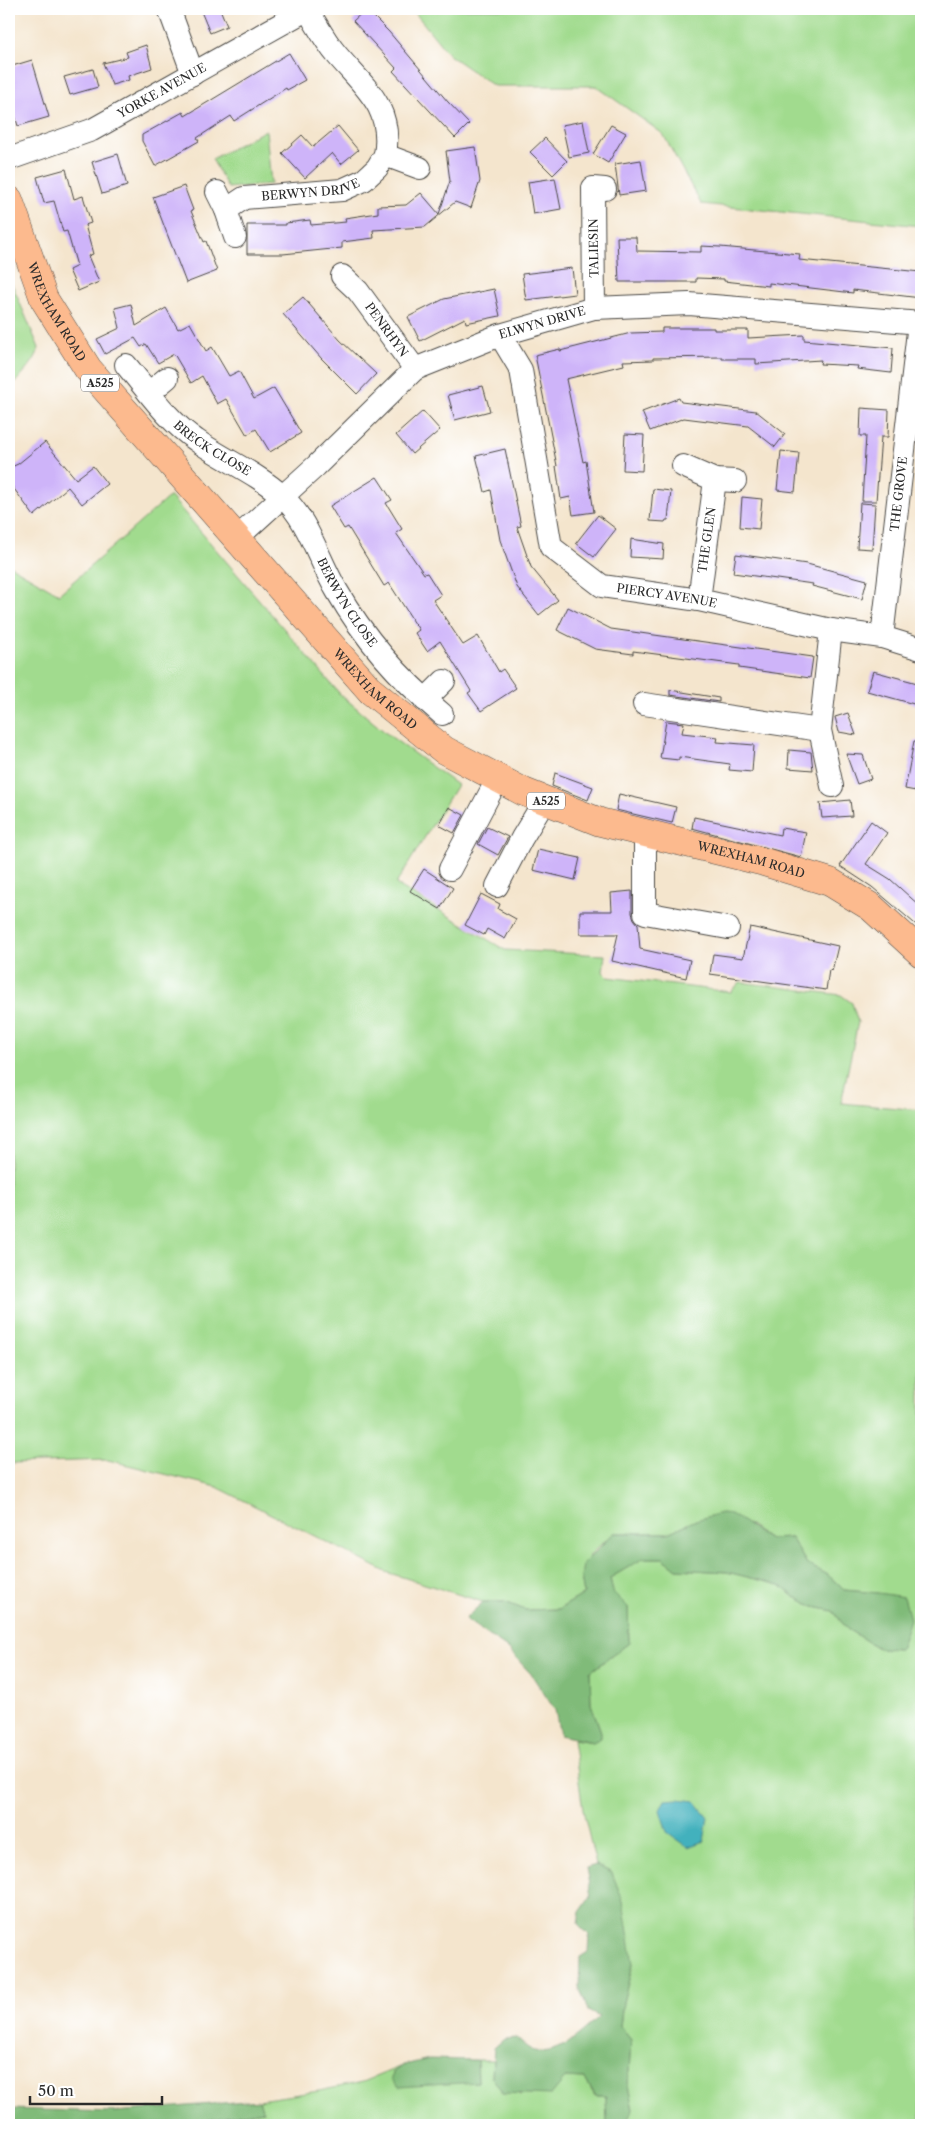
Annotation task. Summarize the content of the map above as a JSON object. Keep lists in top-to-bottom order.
{
  "streets": {
    "main road": ["WREXHAM ROAD", "A525"],
    "street": [
      "YORKE AVENUE",
      "BERWYN DRIVE",
      "TALIESIN",
      "ELWYN DRIVE",
      "PENRHYN",
      "BRECK CLOSE",
      "THE GROVE",
      "THE GLEN",
      "PIERCY AVENUE",
      "BERWYN CLOSE"
    ]
  },
  "crossings": [
    ["TALIESIN", "ELWYN DRIVE"],
    ["WREXHAM ROAD", "ELWYN DRIVE"],
    ["ELWYN DRIVE", "PENRHYN"],
    ["ELWYN DRIVE", "BRECK CLOSE"],
    ["ELWYN DRIVE", "THE GROVE"],
    ["ELWYN DRIVE", "PIERCY AVENUE"],
    ["ELWYN DRIVE", "BERWYN CLOSE"],
    ["BRECK CLOSE", "BERWYN CLOSE"],
    ["THE GROVE", "PIERCY AVENUE"],
    ["THE GLEN", "PIERCY AVENUE"]
  ],
  "scale_bar": "50 m"
}
